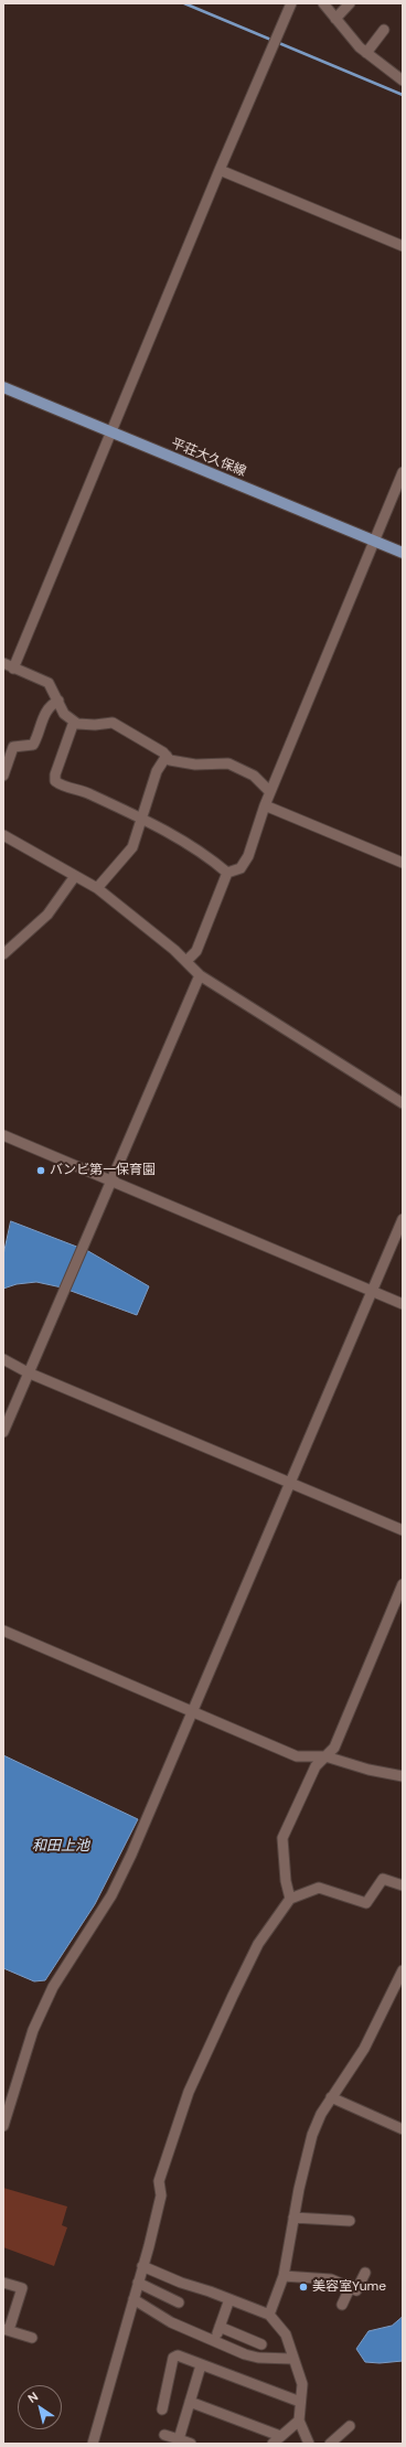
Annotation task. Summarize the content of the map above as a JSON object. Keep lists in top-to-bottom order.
{
  "streets": {
    "main road": ["平荘大久保線"]
  },
  "water": ["和田上池"],
  "places": ["バンビ第一保育園", "美容室Yume"],
  "north": "top left"
}
